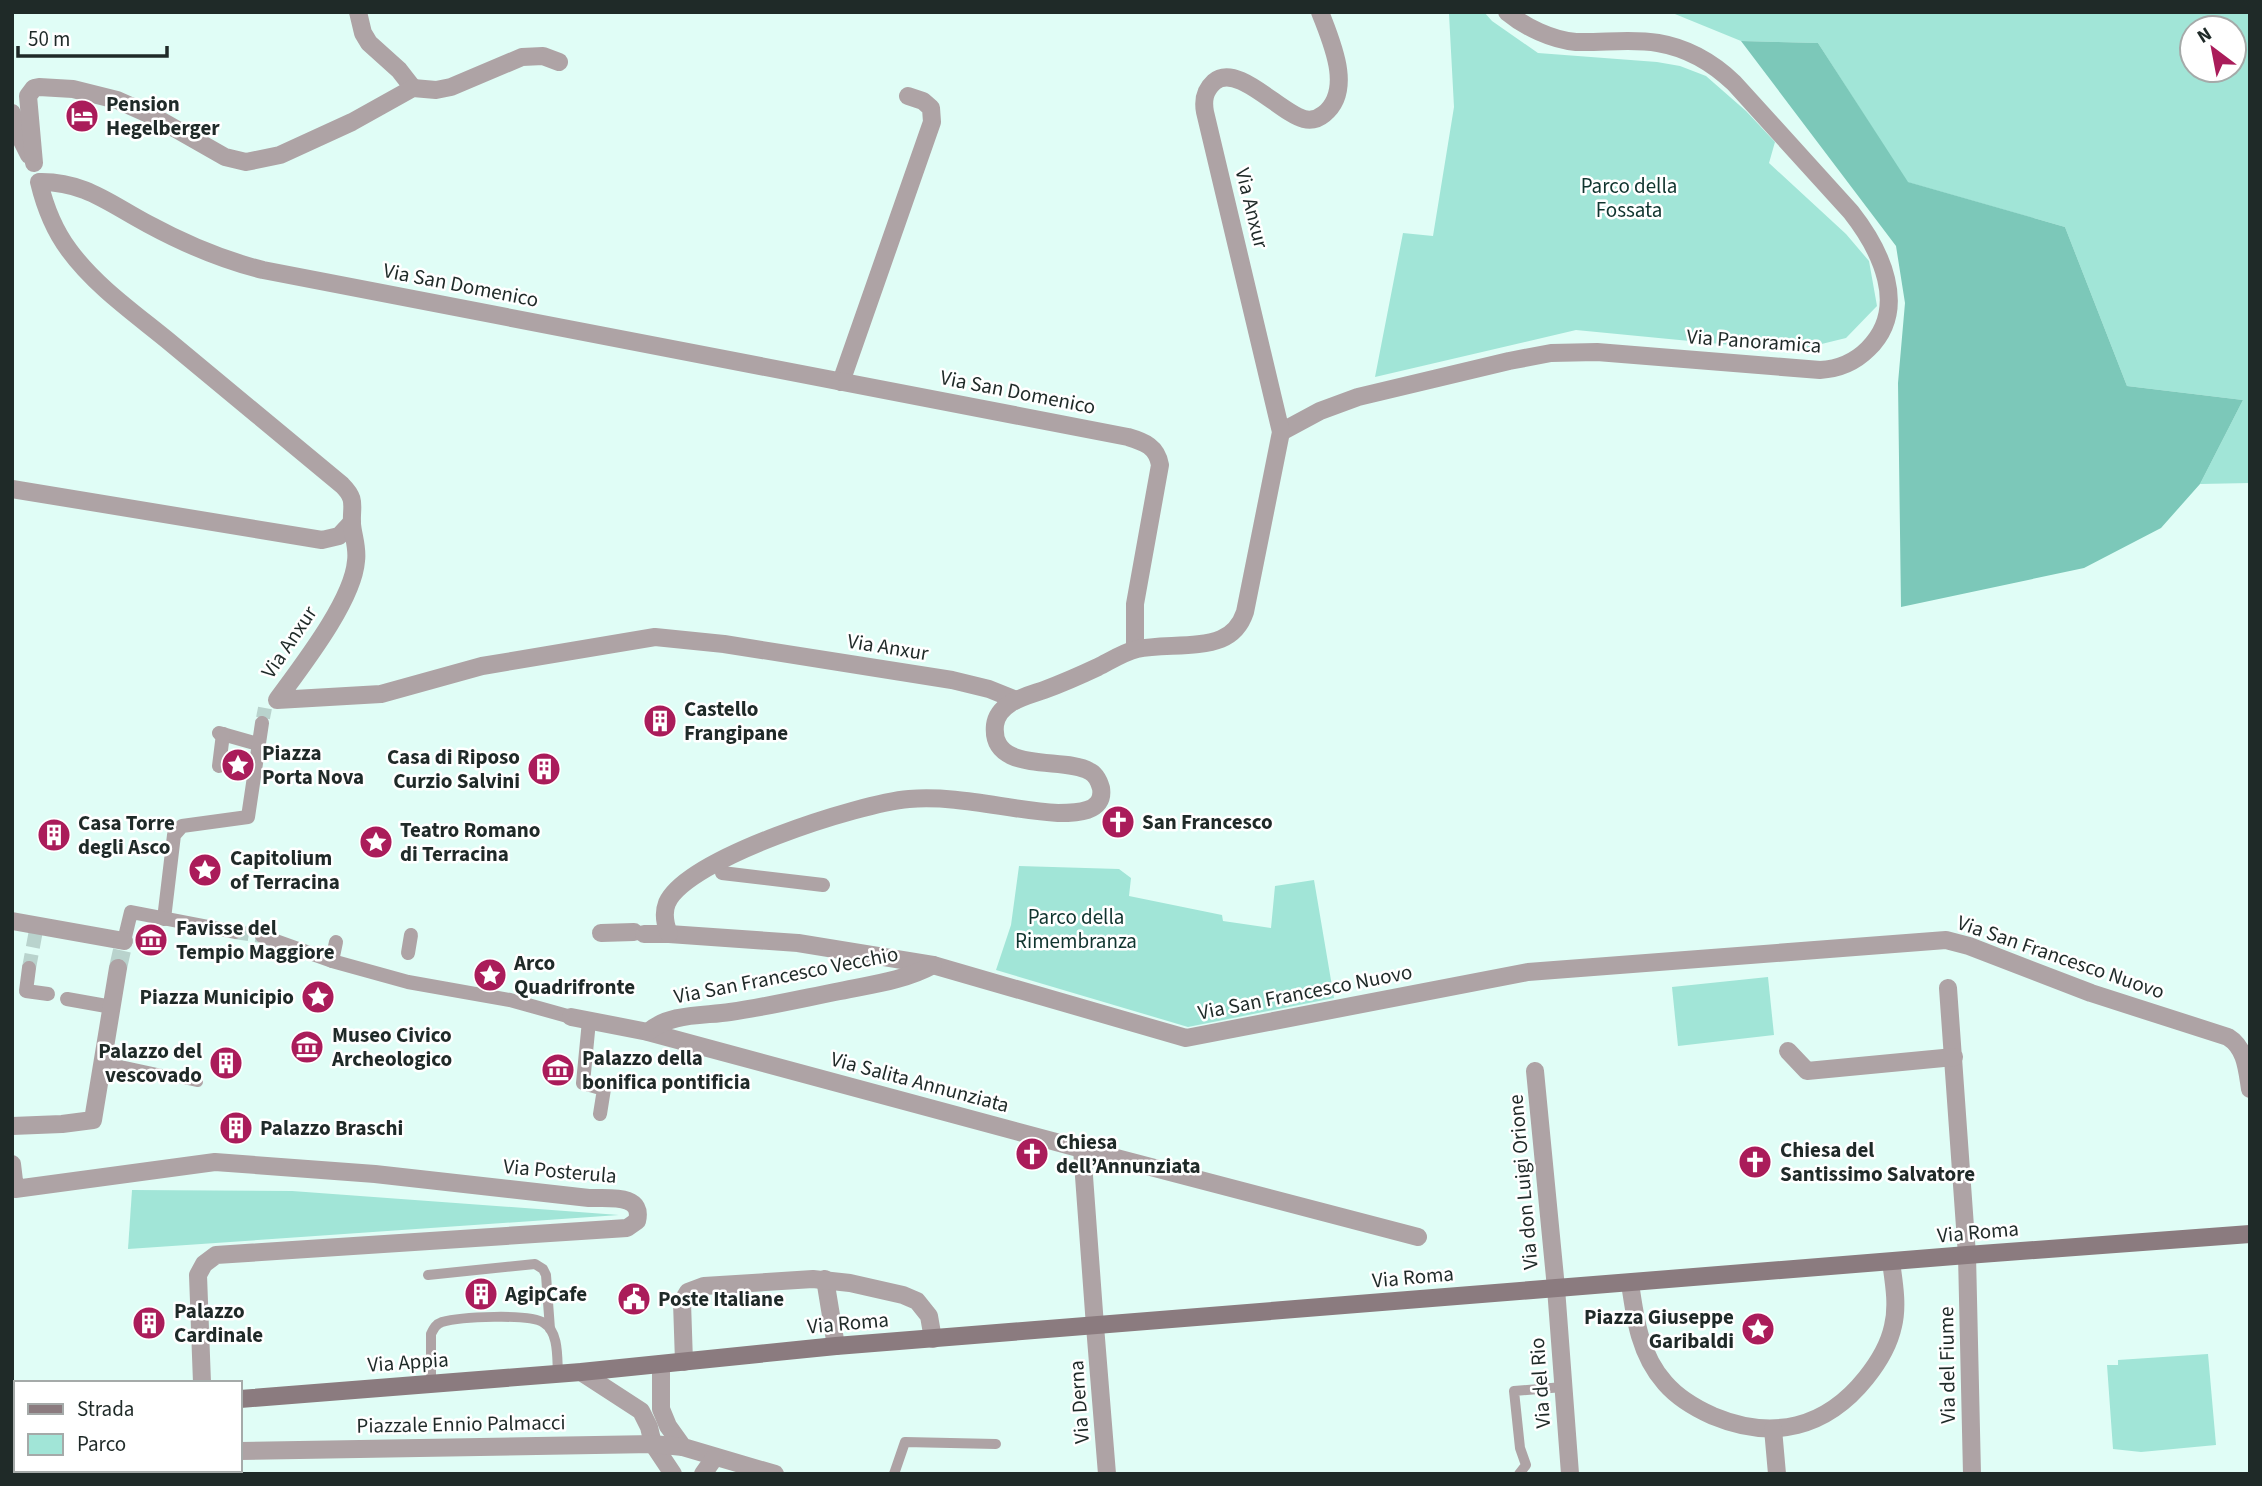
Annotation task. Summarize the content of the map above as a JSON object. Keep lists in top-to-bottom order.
{
  "streets": {
    "main road": ["Via Roma", "Via Appia"],
    "street": [
      "Via Anxur",
      "Via San Domenico",
      "Via Panoramica",
      "Via San Francesco Nuovo",
      "Via San Francesco Vecchio",
      "Via Salita Annunziata",
      "Via Posterula",
      "Via don Luigi Orione",
      "Via del Fiume",
      "Via del Rio",
      "Via Derna",
      "Piazzale Ennio Palmacci"
    ]
  },
  "crossings": [
    ["Via Anxur", "Via San Domenico"],
    ["Via Anxur", "Via Panoramica"],
    ["Via San Francesco Nuovo", "Via San Francesco Vecchio"],
    ["Via San Francesco Vecchio", "Via Salita Annunziata"],
    ["Via Salita Annunziata", "Via Derna"],
    ["Via don Luigi Orione", "Via Roma"],
    ["Via don Luigi Orione", "Via del Rio"],
    ["Via Roma", "Via Appia"],
    ["Via Roma", "Via del Fiume"],
    ["Via Roma", "Via del Rio"],
    ["Via Roma", "Via Derna"]
  ],
  "parks": ["Parco della Fossata", "Parco della Rimembranza"],
  "places": {
    "hotel": ["Pension Hegelberger"],
    "building": [
      "Castello Frangipane",
      "Casa di Riposo Curzio Salvini",
      "Casa Torre degli Asco",
      "Palazzo del vescovado",
      "Palazzo Braschi",
      "AgipCafe",
      "Palazzo Cardinale"
    ],
    "place": [
      "Piazza Porta Nova",
      "Teatro Romano di Terracina",
      "Capitolium of Terracina",
      "Arco Quadrifronte",
      "Piazza Municipio",
      "Piazza Giuseppe Garibaldi"
    ],
    "church": ["San Francesco", "Chiesa dell’Annunziata", "Chiesa del Santissimo Salvatore"],
    "museum": ["Favisse del Tempio Maggiore", "Museo Civico Archeologico", "Palazzo della bonifica pontificia"],
    "public building": ["Poste Italiane"]
  },
  "legend": ["Strada", "Parco"],
  "scale_bar": "50 m",
  "north": "top left"
}
